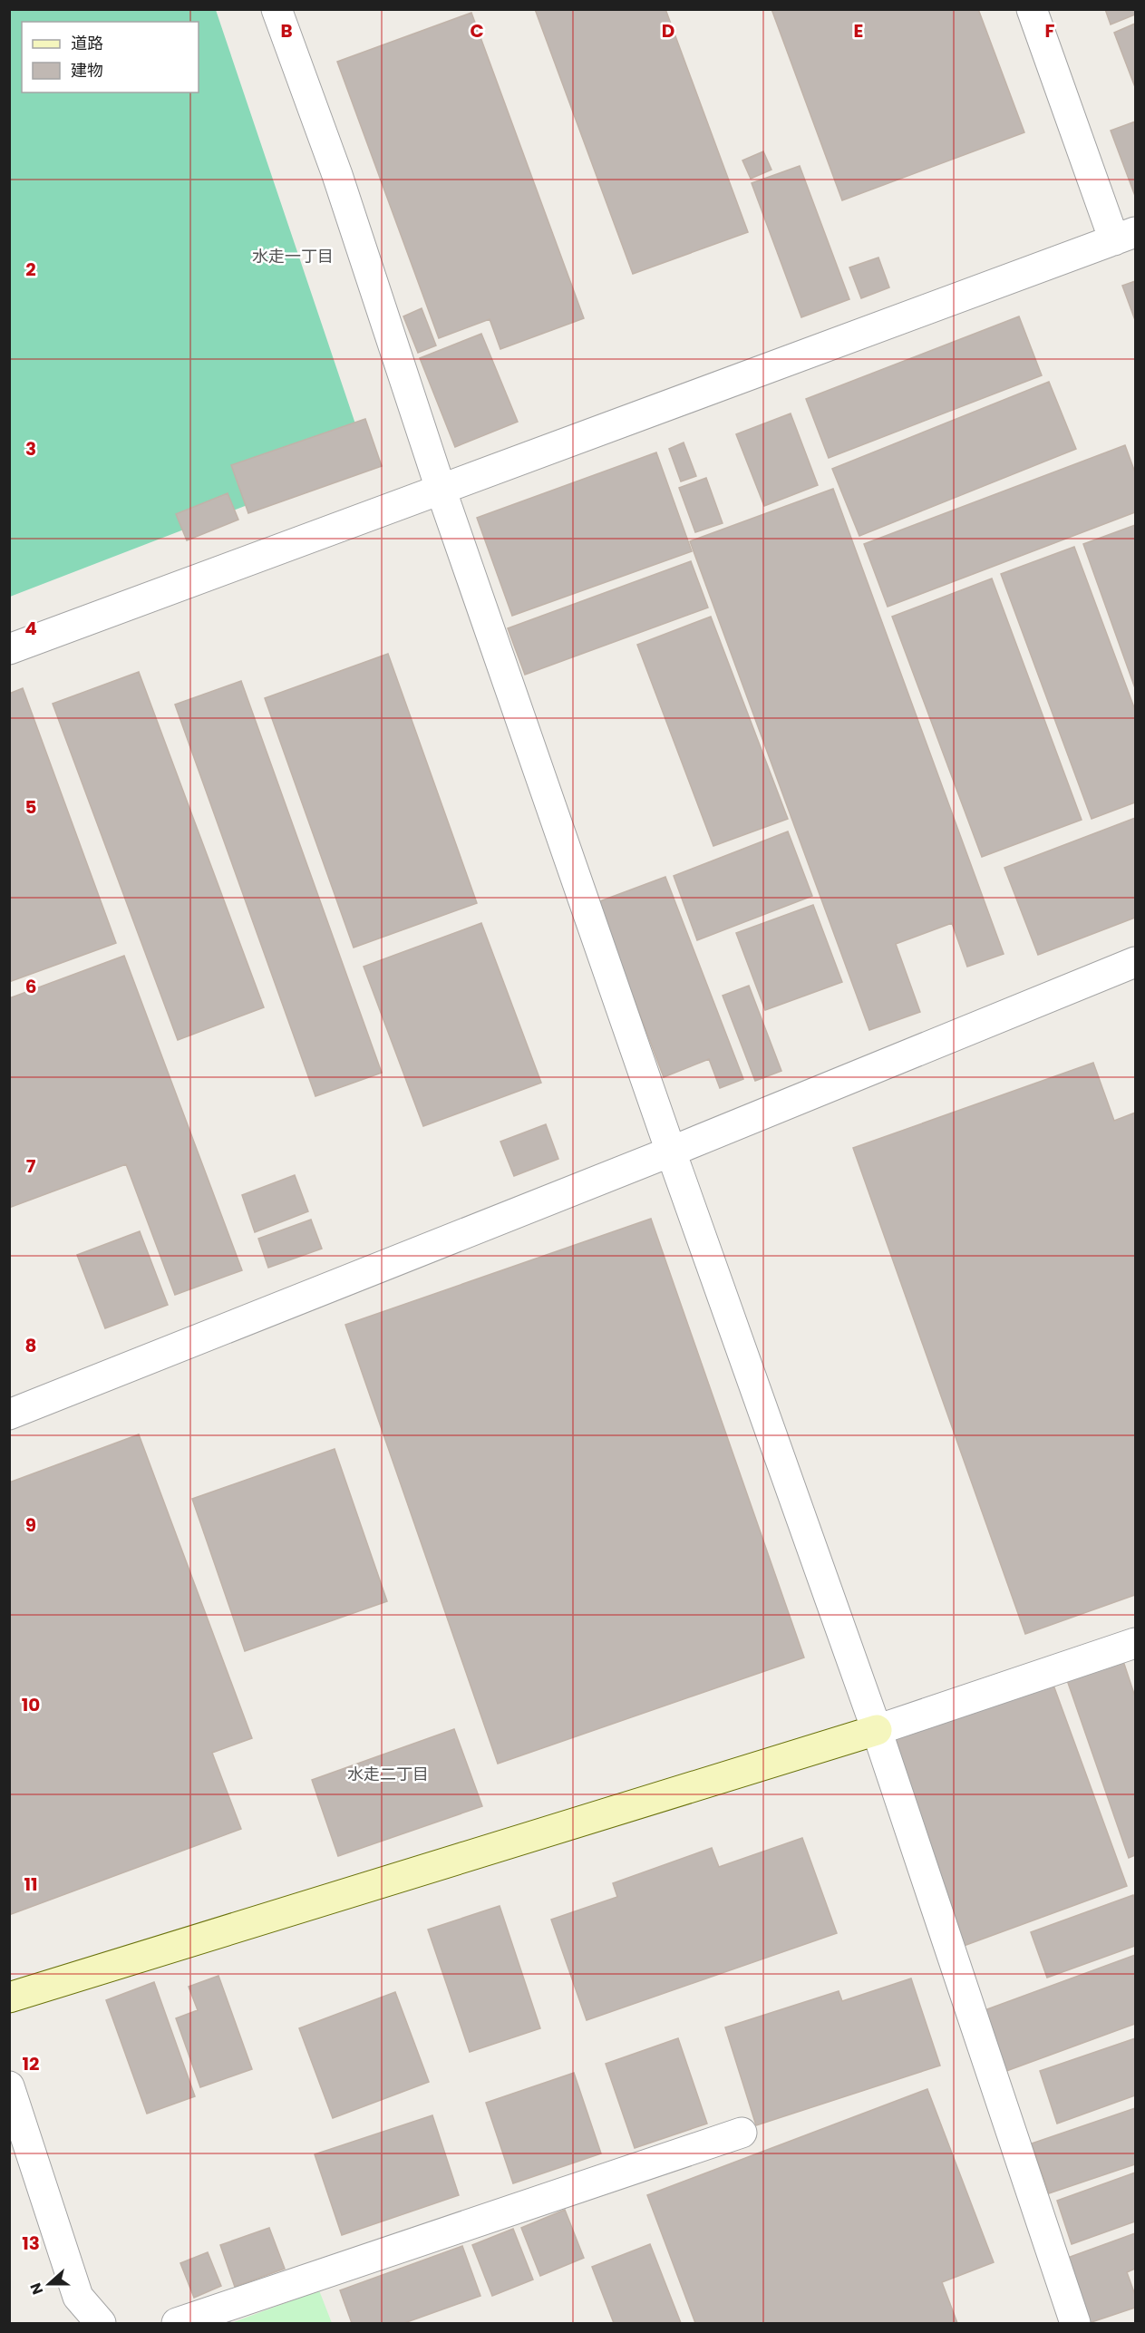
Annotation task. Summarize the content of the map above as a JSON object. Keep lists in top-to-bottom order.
{
  "districts": ["水走一丁目", "水走二丁目"],
  "legend": ["道路", "建物"],
  "north": "left",
  "grid": {
    "columns": [
      "B",
      "C",
      "D",
      "E",
      "F"
    ],
    "rows": [
      "2",
      "3",
      "4",
      "5",
      "6",
      "7",
      "8",
      "9",
      "10",
      "11",
      "12",
      "13"
    ]
  }
}
